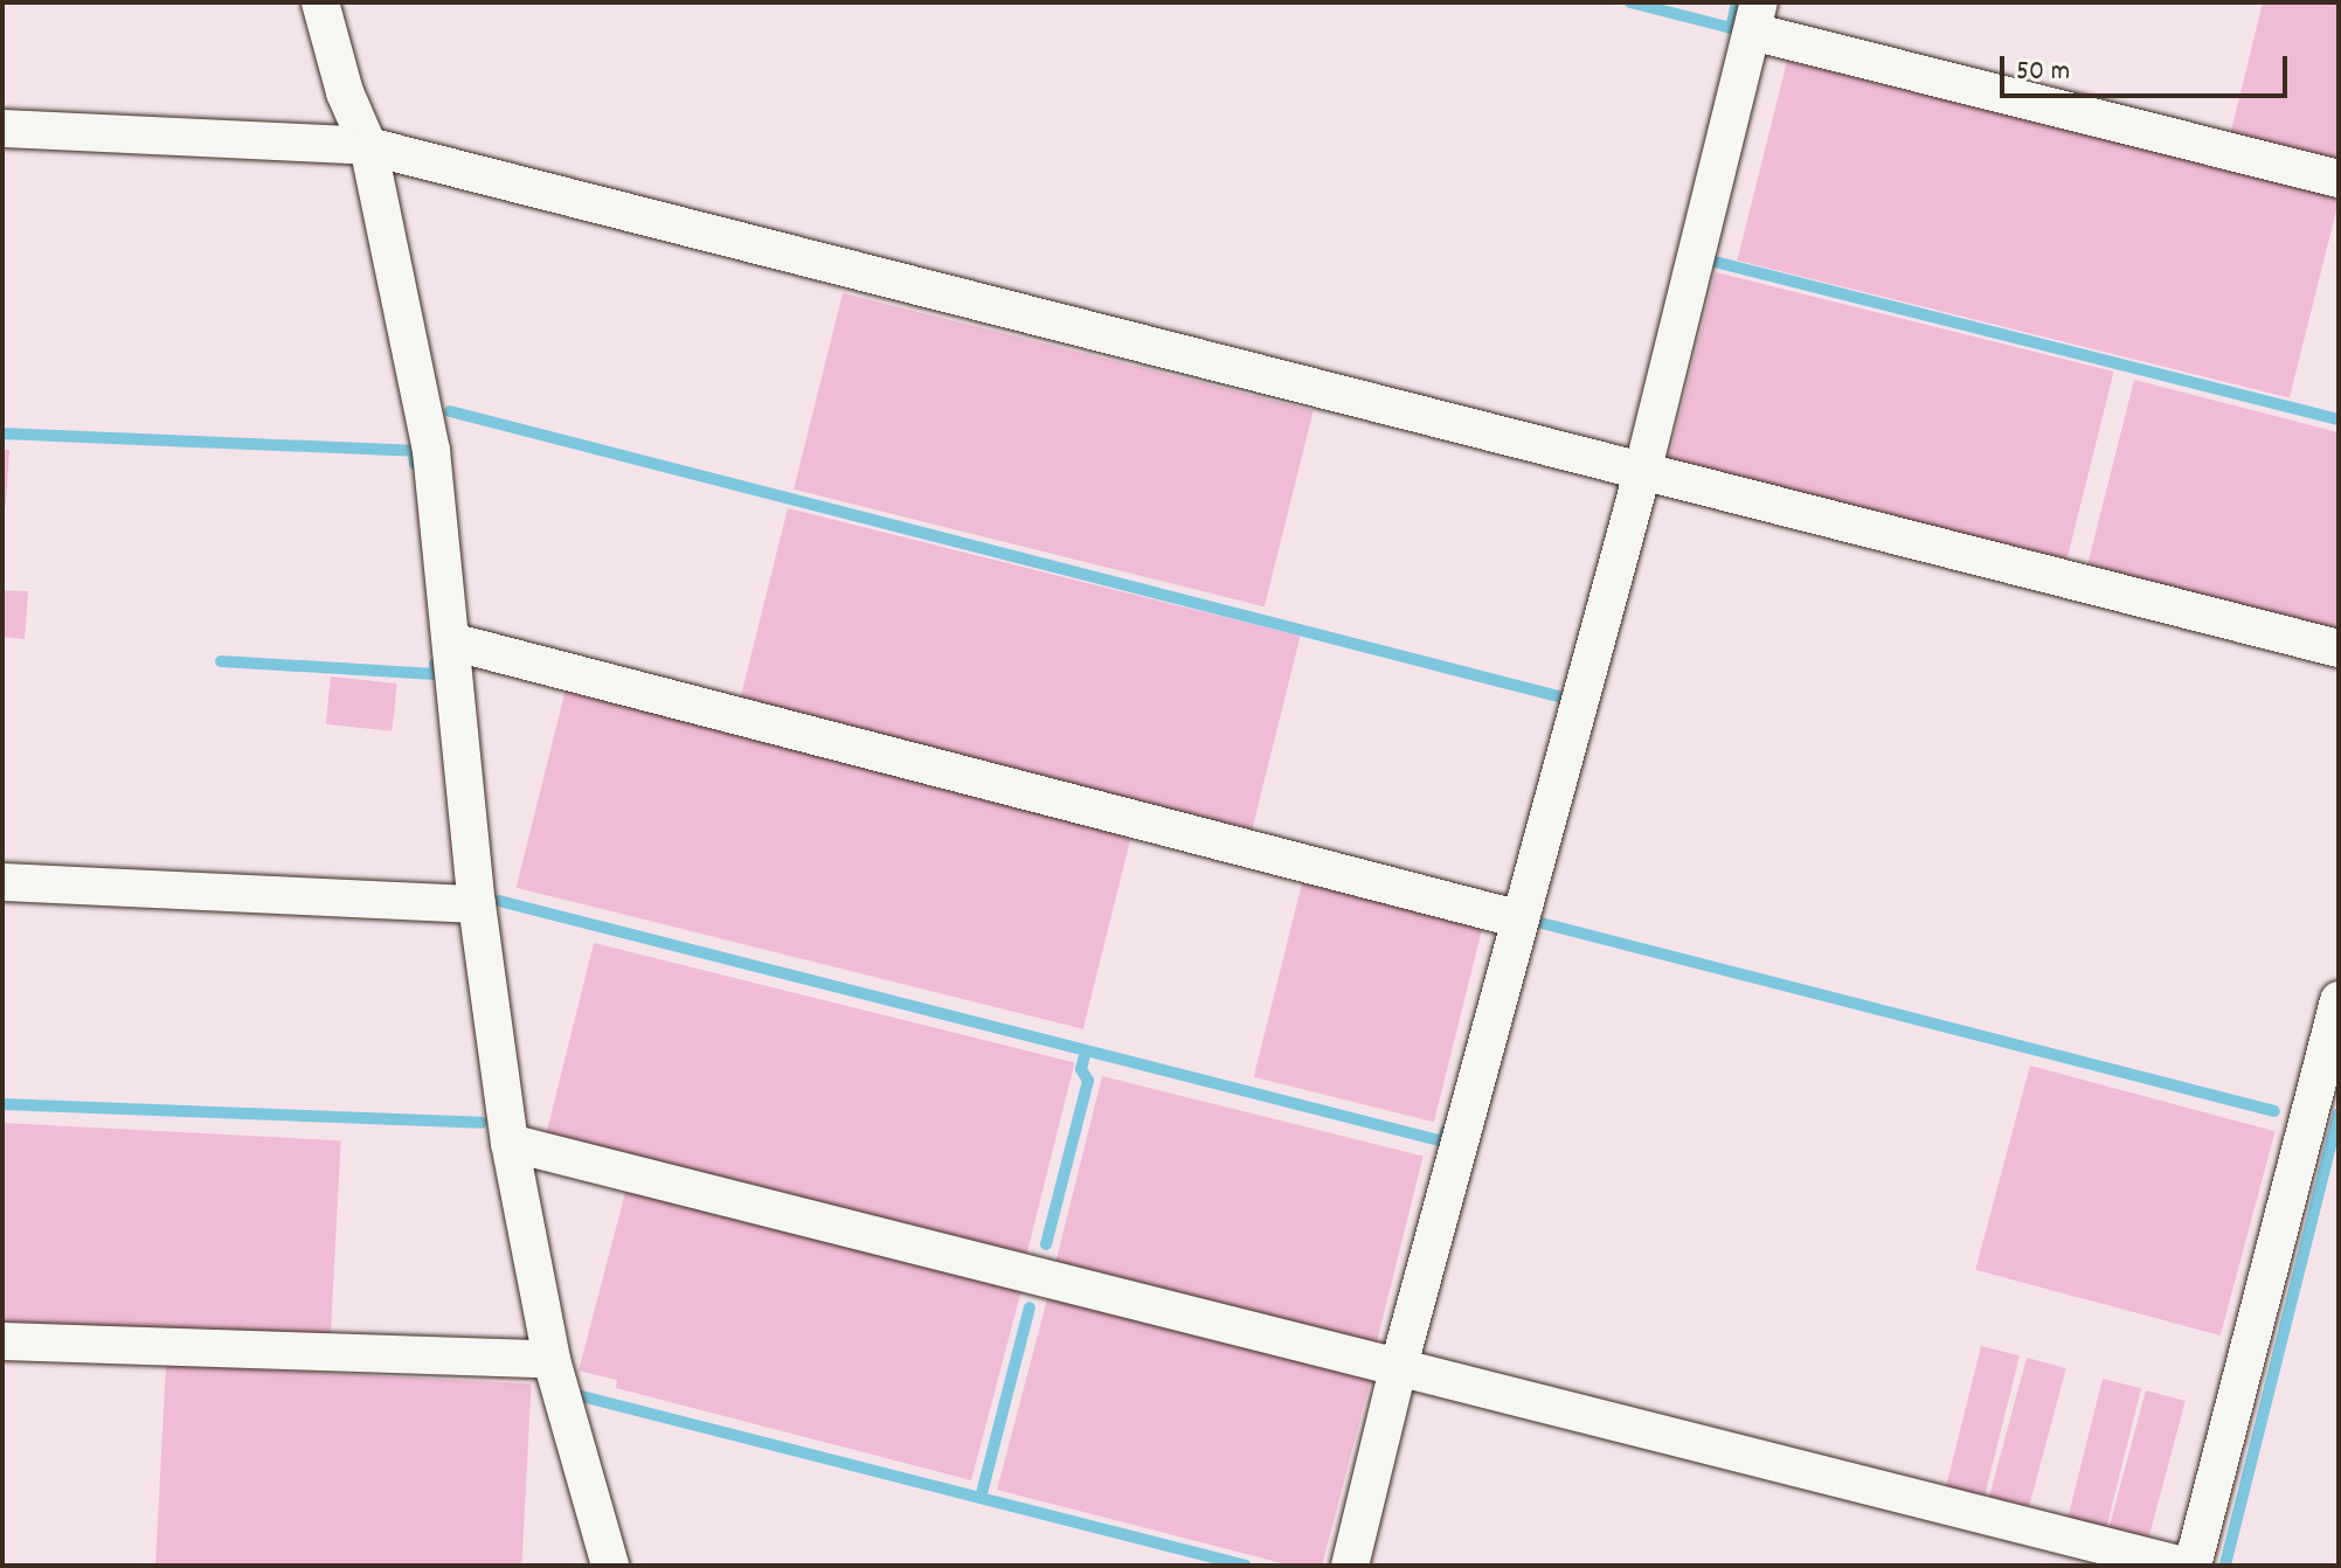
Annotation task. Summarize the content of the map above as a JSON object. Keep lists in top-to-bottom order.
{
  "scale_bar": "50 m"
}
